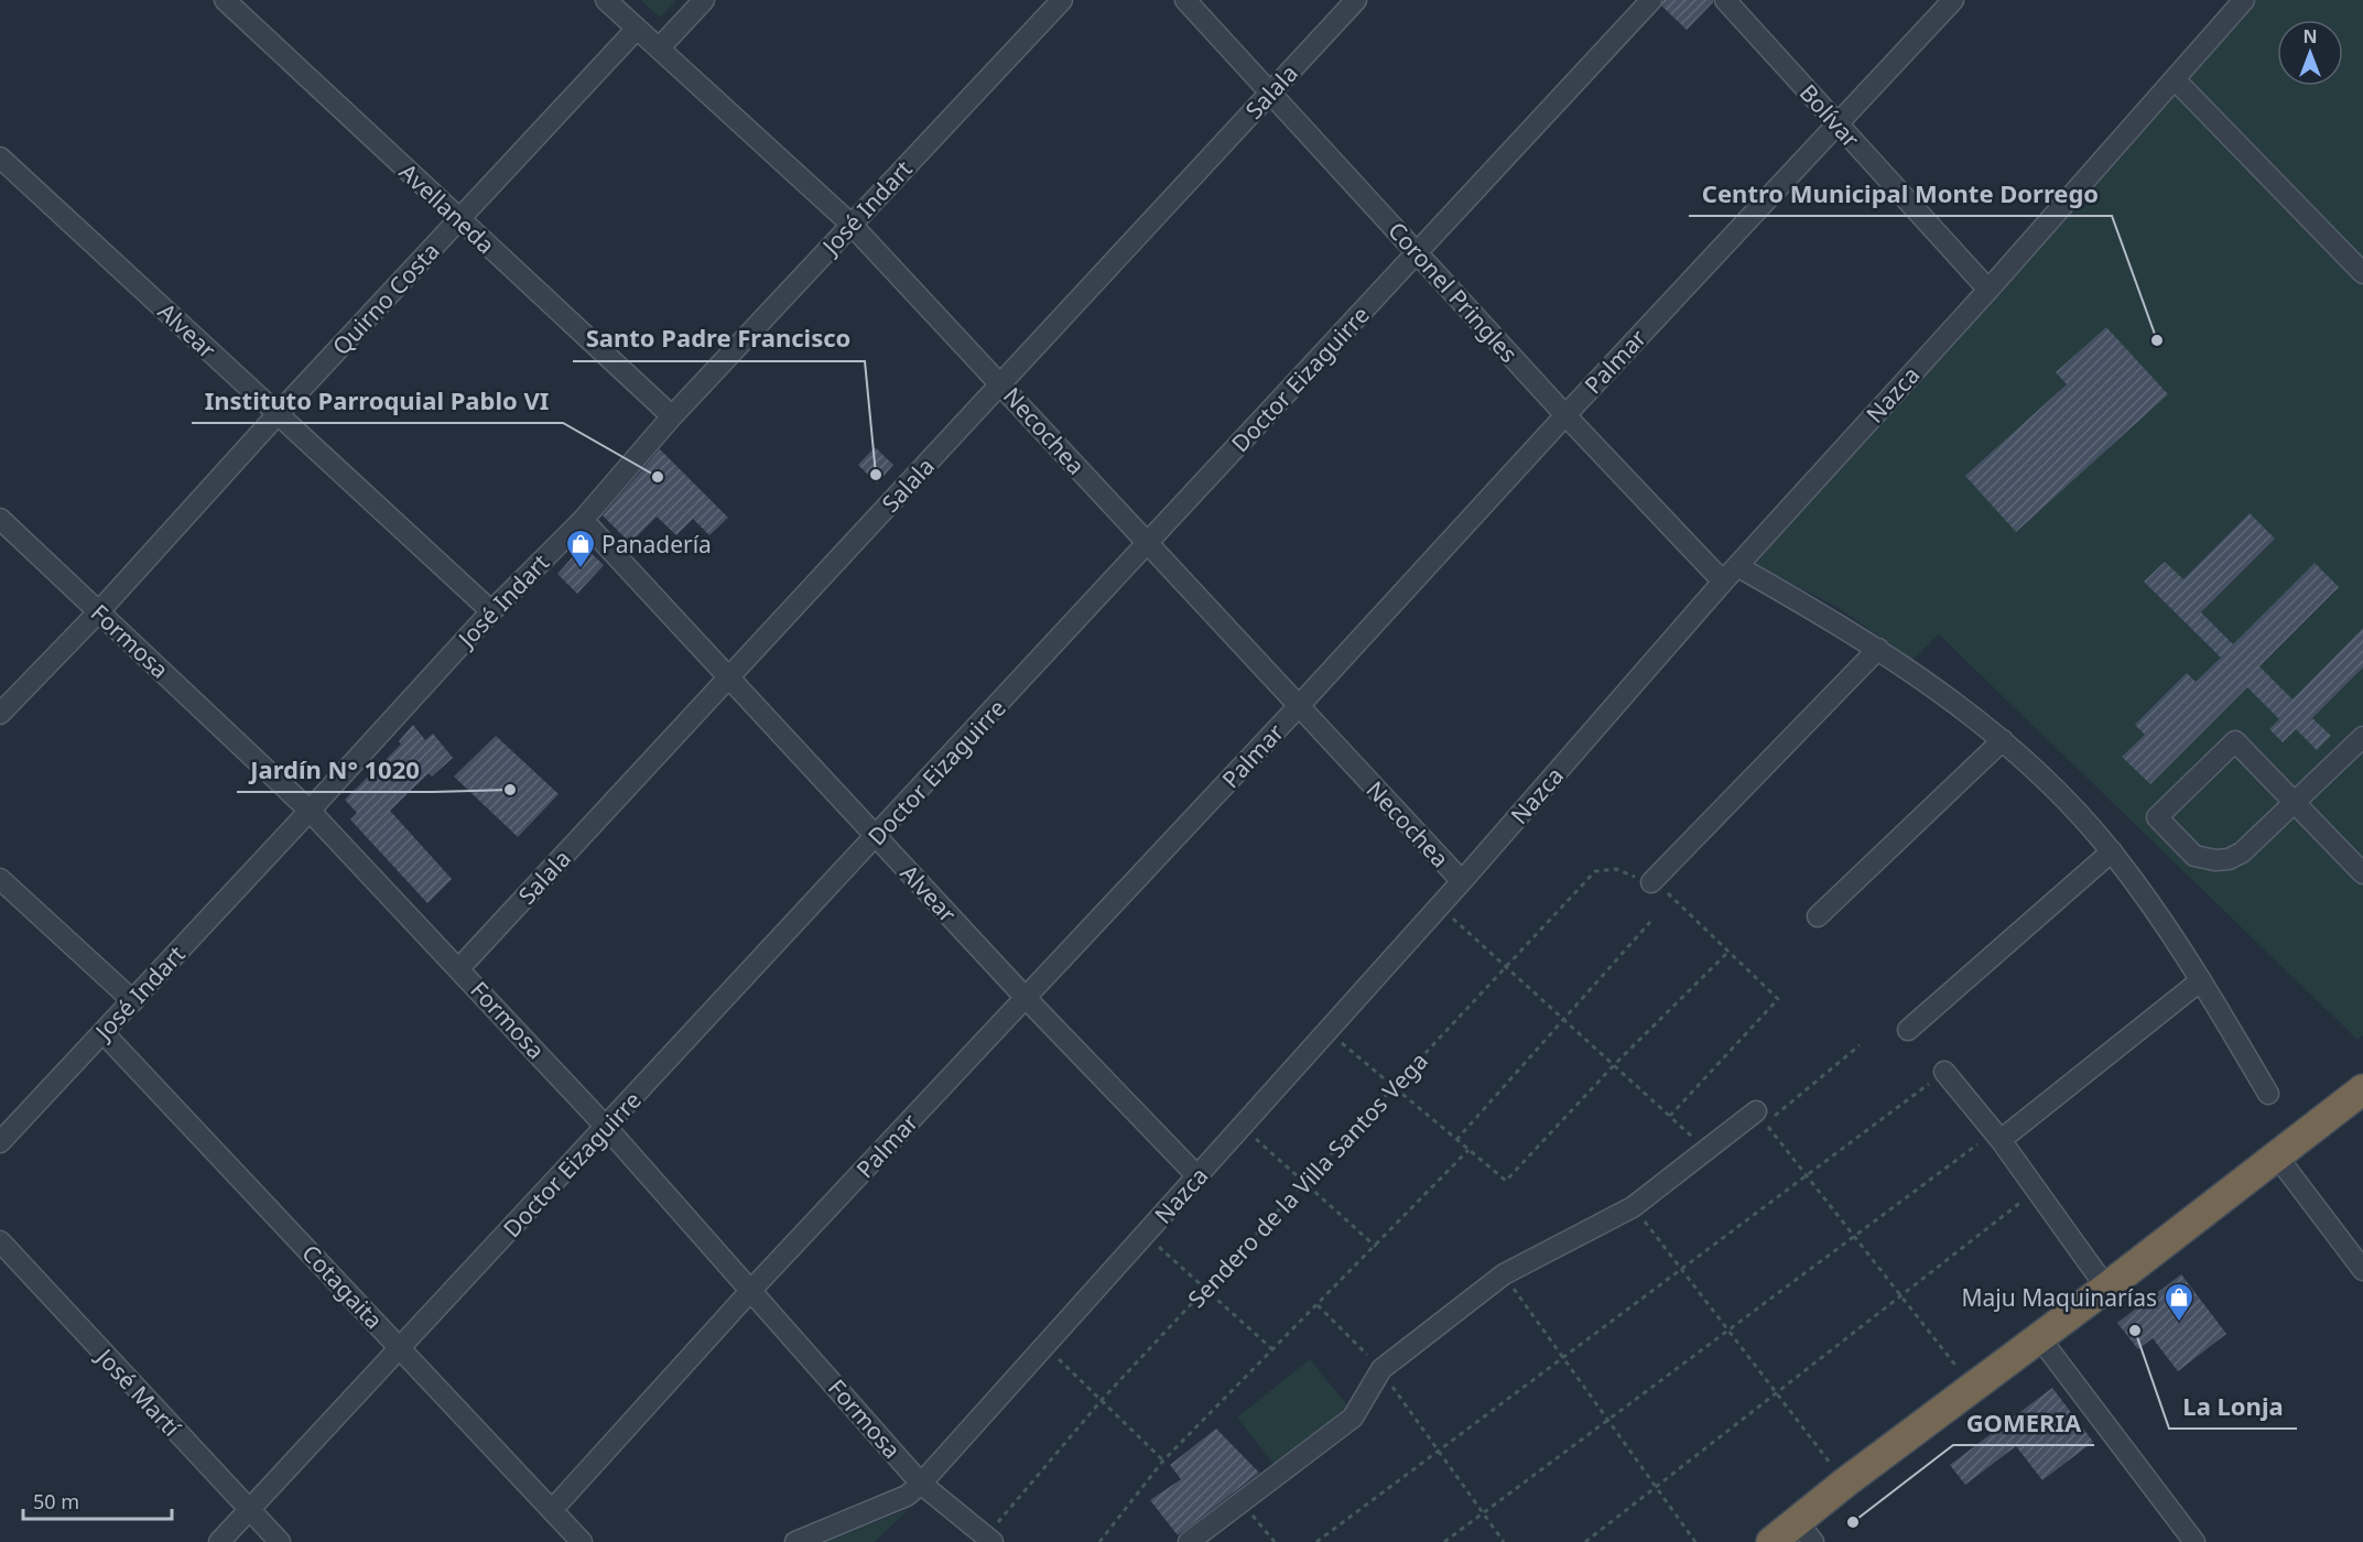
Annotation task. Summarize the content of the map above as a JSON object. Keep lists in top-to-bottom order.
{
  "streets": {
    "street": [
      "Salala",
      "Bolívar",
      "José Indart",
      "Avellaneda",
      "Coronel Pringles",
      "Quirno Costa",
      "Alvear",
      "Palmar",
      "Doctor Eizaguirre",
      "Nazca",
      "Necochea",
      "Formosa",
      "Cotagaita",
      "José Martí"
    ],
    "path": ["Sendero de la Villa Santos Vega"]
  },
  "crossings": [
    ["Salala", "Coronel Pringles"],
    ["Salala", "Alvear"],
    ["Salala", "Necochea"],
    ["Salala", "Formosa"],
    ["Bolívar", "Palmar"],
    ["Bolívar", "Nazca"],
    ["José Indart", "Avellaneda"],
    ["José Indart", "Alvear"],
    ["José Indart", "Necochea"],
    ["José Indart", "Formosa"],
    ["José Indart", "Cotagaita"],
    ["Avellaneda", "Quirno Costa"],
    ["Coronel Pringles", "Palmar"],
    ["Coronel Pringles", "Doctor Eizaguirre"],
    ["Coronel Pringles", "Nazca"],
    ["Quirno Costa", "Alvear"],
    ["Quirno Costa", "Necochea"],
    ["Quirno Costa", "Formosa"],
    ["Alvear", "Palmar"],
    ["Alvear", "Doctor Eizaguirre"],
    ["Alvear", "Nazca"],
    ["Palmar", "Necochea"],
    ["Palmar", "Formosa"],
    ["Palmar", "Cotagaita"],
    ["Doctor Eizaguirre", "Necochea"],
    ["Doctor Eizaguirre", "Formosa"],
    ["Doctor Eizaguirre", "Cotagaita"],
    ["Doctor Eizaguirre", "José Martí"],
    ["Nazca", "Necochea"],
    ["Nazca", "Formosa"],
    ["Formosa", "Sendero de la Villa Santos Vega"]
  ],
  "places": {
    "other": [
      "Centro Municipal Monte Dorrego",
      "Santo Padre Francisco",
      "Instituto Parroquial Pablo VI",
      "Jardín N° 1020",
      "La Lonja",
      "GOMERIA"
    ],
    "shop": ["Panadería", "Maju Maquinarías"]
  },
  "scale_bar": "50 m",
  "north": "top"
}
